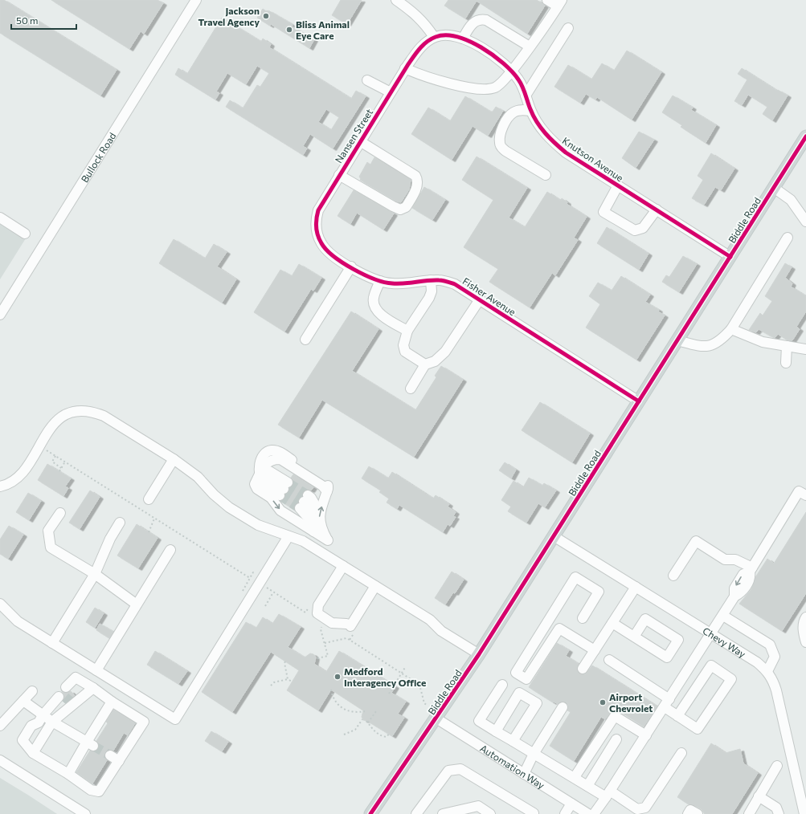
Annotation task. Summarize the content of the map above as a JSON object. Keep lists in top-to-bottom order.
{
  "streets": {
    "main road": ["Biddle Road"],
    "street": [
      "Nansen Street",
      "Bullock Road",
      "Knutson Avenue",
      "Fisher Avenue",
      "Chevy Way",
      "Automation Way"
    ]
  },
  "crossings": [
    ["Nansen Street", "Knutson Avenue"],
    ["Nansen Street", "Fisher Avenue"],
    ["Knutson Avenue", "Biddle Road"],
    ["Biddle Road", "Fisher Avenue"],
    ["Biddle Road", "Chevy Way"],
    ["Biddle Road", "Automation Way"]
  ],
  "places": [
    "Jackson Travel Agency",
    "Bliss Animal Eye Care",
    "Medford Interagency Office",
    "Airport Chevrolet"
  ],
  "scale_bar": "50 m"
}
